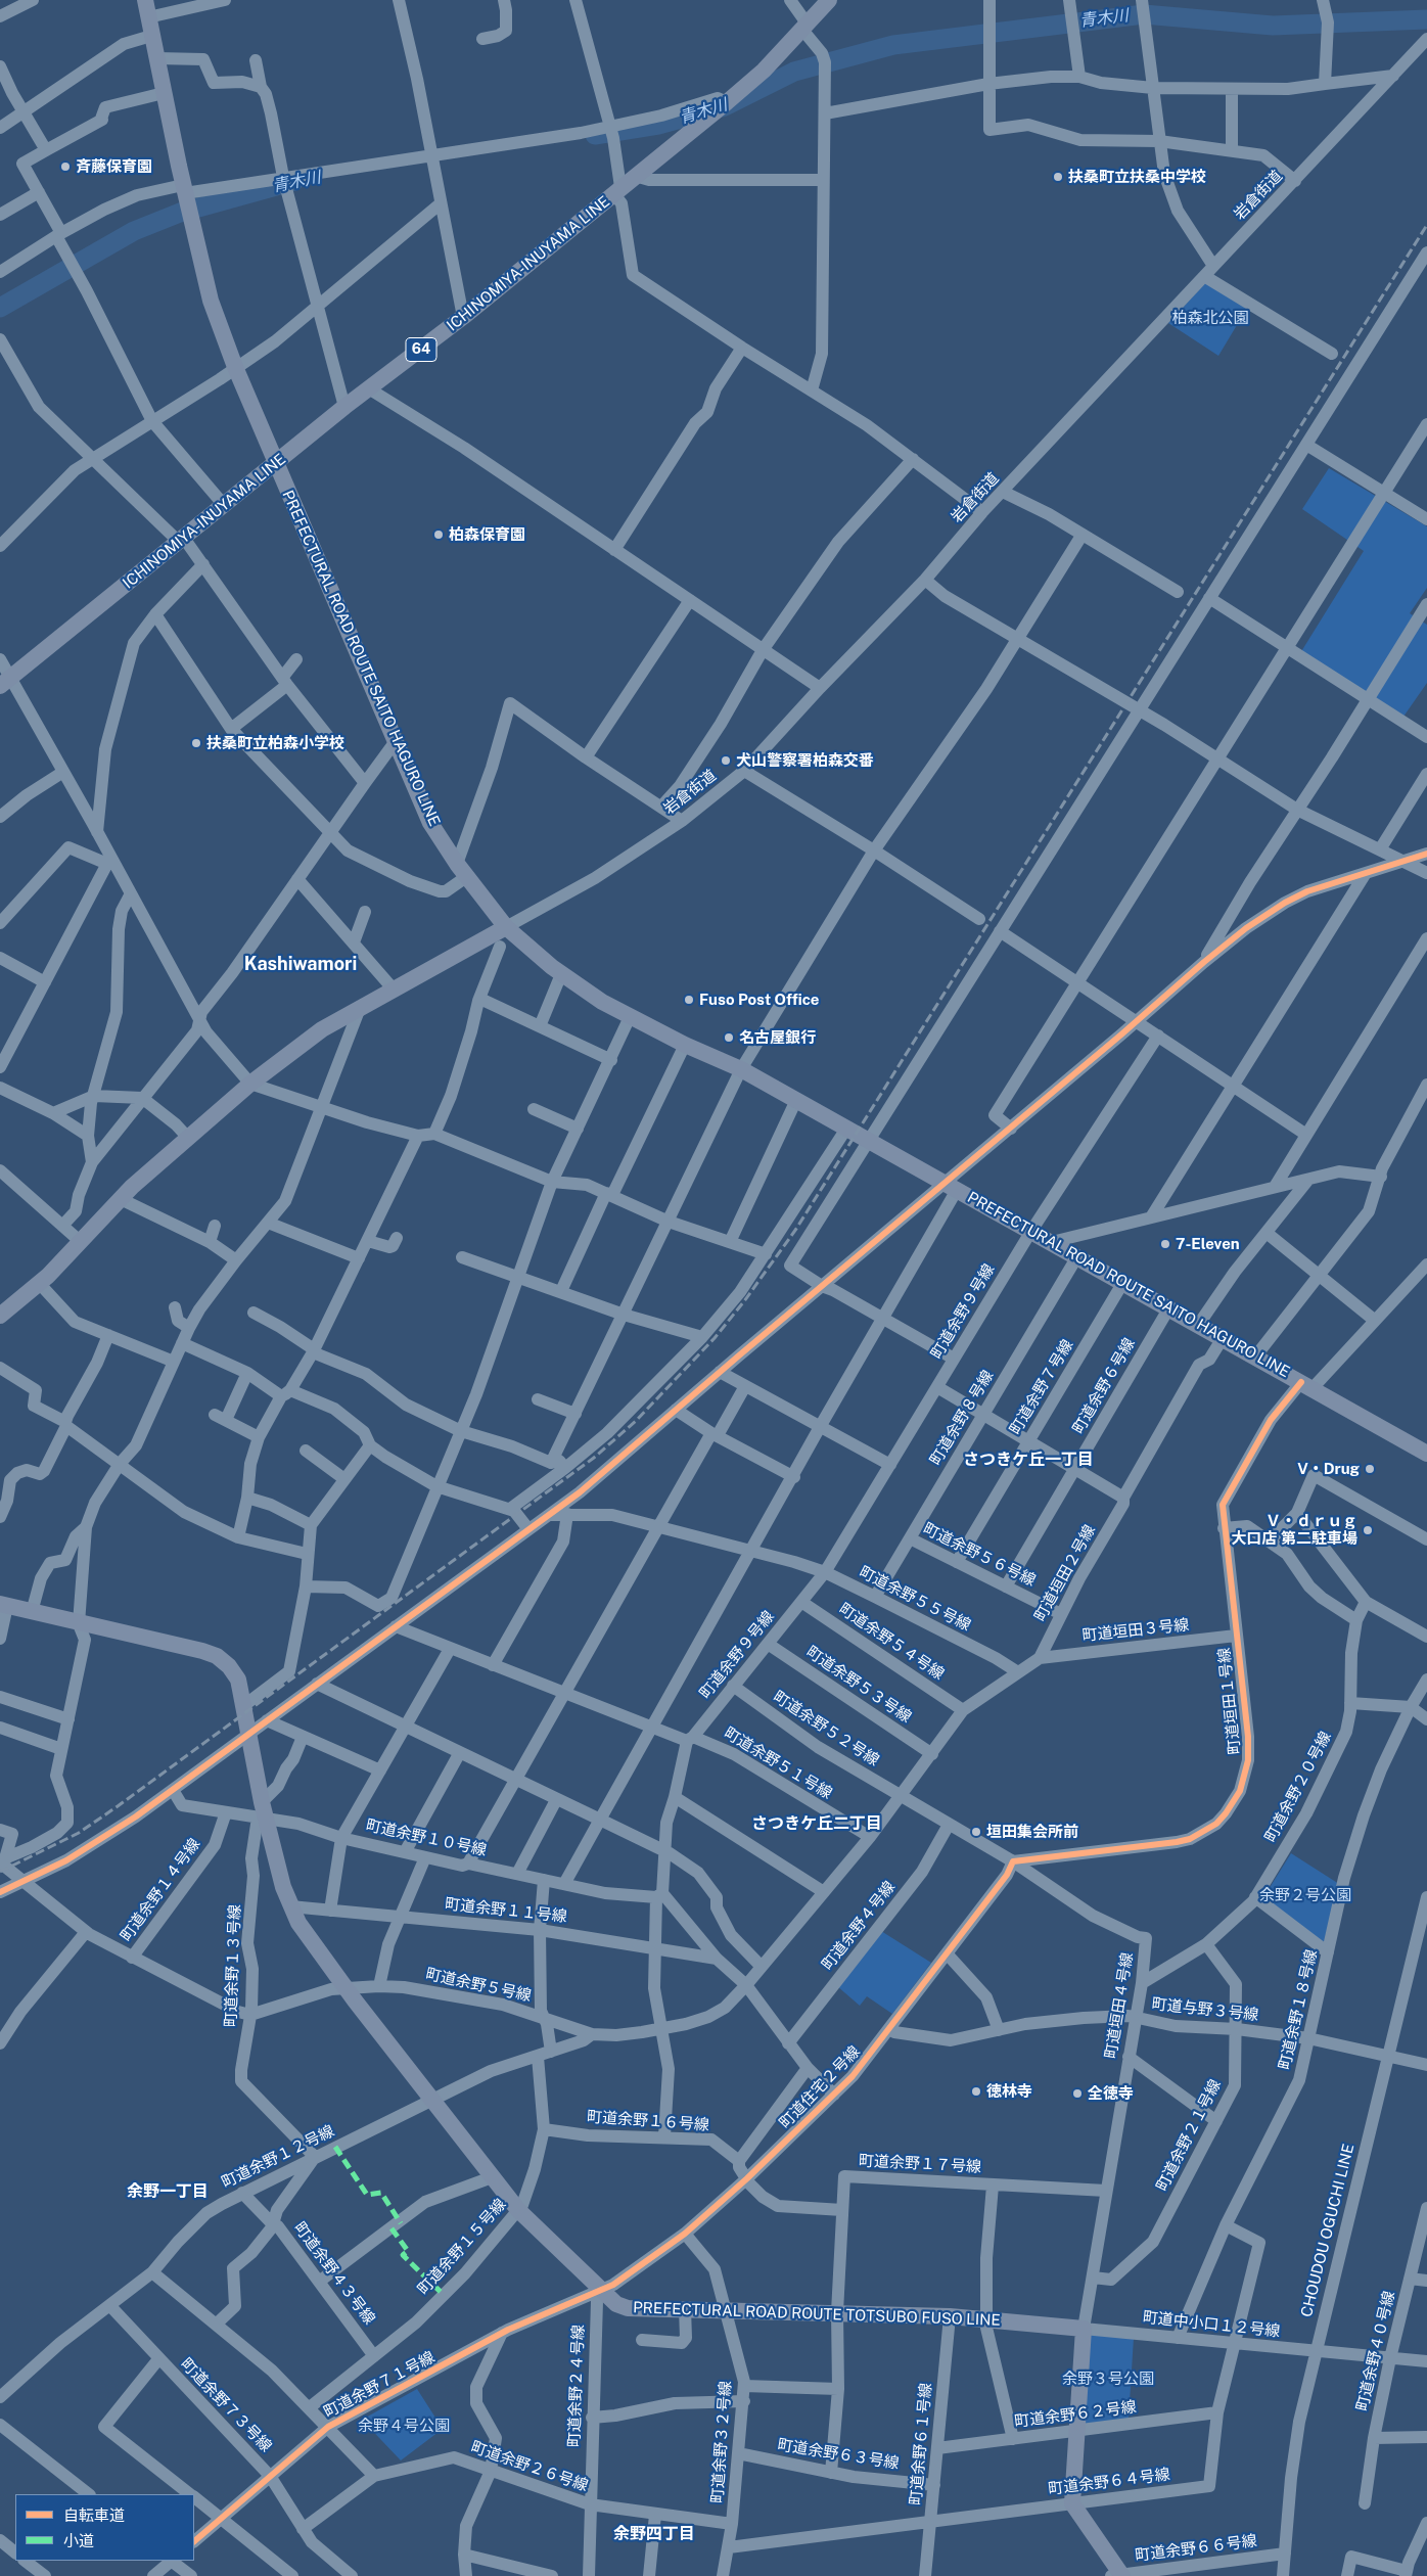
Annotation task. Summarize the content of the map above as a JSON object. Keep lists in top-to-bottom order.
{
  "streets": {
    "main road": [
      "ICHINOMIYA-INUYAMA LINE",
      "64",
      "PREFECTURAL ROAD ROUTE SAITO HAGURO LINE",
      "PREFECTURAL ROAD ROUTE TOTSUBO FUSO LINE"
    ],
    "street": [
      "岩倉街道",
      "町道余野９号線",
      "町道余野６号線",
      "町道余野７号線",
      "町道余野８号線",
      "町道余野５６号線",
      "町道垣田２号線",
      "町道余野５５号線",
      "町道垣田３号線",
      "町道余野５４号線",
      "町道余野５３号線",
      "町道垣田１号線",
      "町道余野５２号線",
      "町道余野５１号線",
      "町道余野２０号線",
      "町道余野１０号線",
      "町道余野１４号線",
      "町道余野１１号線",
      "町道余野４号線",
      "町道余野１３号線",
      "町道余野５号線",
      "町道垣田４号線",
      "町道与野３号線",
      "町道余野１８号線",
      "町道住宅２号線",
      "町道余野１６号線",
      "町道余野２１号線",
      "町道余野１２号線",
      "町道余野１７号線",
      "CHOUDOU OGUCHI LINE",
      "町道余野１５号線",
      "町道余野４３号線",
      "町道中小口１２号線",
      "町道余野４０号線",
      "町道余野７１号線",
      "町道余野２４号線",
      "町道余野７３号線",
      "町道余野６２号線",
      "町道余野３２号線",
      "町道余野６１号線",
      "町道余野６３号線",
      "町道余野２６号線",
      "町道余野６４号線",
      "町道余野６６号線"
    ]
  },
  "crossings": [
    ["岩倉街道", "PREFECTURAL ROAD ROUTE SAITO HAGURO LINE"],
    ["ICHINOMIYA-INUYAMA LINE", "PREFECTURAL ROAD ROUTE SAITO HAGURO LINE"],
    ["PREFECTURAL ROAD ROUTE SAITO HAGURO LINE", "町道余野９号線"],
    ["PREFECTURAL ROAD ROUTE SAITO HAGURO LINE", "町道余野６号線"],
    ["PREFECTURAL ROAD ROUTE SAITO HAGURO LINE", "町道余野７号線"],
    ["PREFECTURAL ROAD ROUTE SAITO HAGURO LINE", "町道余野８号線"],
    ["PREFECTURAL ROAD ROUTE SAITO HAGURO LINE", "町道垣田２号線"],
    ["PREFECTURAL ROAD ROUTE SAITO HAGURO LINE", "町道垣田１号線"],
    ["町道余野９号線", "町道余野５５号線"],
    ["町道余野９号線", "町道余野５４号線"],
    ["町道余野９号線", "町道余野５３号線"],
    ["町道余野９号線", "町道余野５２号線"],
    ["町道余野９号線", "町道余野５１号線"],
    ["町道余野９号線", "町道余野１０号線"],
    ["町道余野９号線", "町道余野１１号線"],
    ["町道余野９号線", "町道余野５号線"],
    ["町道余野９号線", "町道余野１６号線"],
    ["町道余野６号線", "町道余野５６号線"],
    ["町道余野７号線", "町道余野５６号線"],
    ["町道余野８号線", "町道余野５６号線"],
    ["町道余野８号線", "町道余野５５号線"],
    ["町道余野５６号線", "町道垣田２号線"],
    ["町道垣田２号線", "町道垣田３号線"],
    ["町道垣田３号線", "町道垣田１号線"],
    ["町道垣田１号線", "町道垣田４号線"],
    ["町道垣田１号線", "町道住宅２号線"],
    ["町道余野５２号線", "町道余野５号線"],
    ["町道余野５２号線", "町道垣田４号線"],
    ["町道余野５１号線", "町道余野５号線"],
    ["町道余野２０号線", "町道垣田４号線"],
    ["町道余野２０号線", "町道余野２１号線"],
    ["町道余野１０号線", "町道余野１４号線"],
    ["町道余野１０号線", "町道余野１３号線"],
    ["町道余野１０号線", "PREFECTURAL ROAD ROUTE TOTSUBO FUSO LINE"],
    ["町道余野１１号線", "PREFECTURAL ROAD ROUTE TOTSUBO FUSO LINE"],
    ["町道余野４号線", "町道垣田４号線"],
    ["町道余野１３号線", "町道余野５号線"],
    ["町道余野１３号線", "町道余野１２号線"],
    ["町道余野１３号線", "PREFECTURAL ROAD ROUTE TOTSUBO FUSO LINE"],
    ["町道余野５号線", "町道垣田４号線"],
    ["町道余野５号線", "町道余野１２号線"],
    ["町道余野５号線", "PREFECTURAL ROAD ROUTE TOTSUBO FUSO LINE"],
    ["町道垣田４号線", "町道与野３号線"],
    ["町道垣田４号線", "町道住宅２号線"],
    ["町道垣田４号線", "町道余野２１号線"],
    ["町道垣田４号線", "町道余野１７号線"],
    ["町道垣田４号線", "PREFECTURAL ROAD ROUTE TOTSUBO FUSO LINE"],
    ["町道垣田４号線", "町道中小口１２号線"],
    ["町道与野３号線", "町道余野１８号線"],
    ["町道与野３号線", "町道住宅２号線"],
    ["町道与野３号線", "町道余野２１号線"],
    ["町道与野３号線", "CHOUDOU OGUCHI LINE"],
    ["町道余野１８号線", "町道中小口１２号線"],
    ["町道余野１８号線", "町道余野６４号線"],
    ["町道住宅２号線", "町道余野１６号線"],
    ["町道住宅２号線", "PREFECTURAL ROAD ROUTE TOTSUBO FUSO LINE"],
    ["町道住宅２号線", "町道余野７１号線"],
    ["町道住宅２号線", "町道余野２４号線"],
    ["町道住宅２号線", "町道余野３２号線"],
    ["町道余野１６号線", "町道余野１７号線"],
    ["町道余野１６号線", "町道余野１５号線"],
    ["町道余野１２号線", "町道余野１５号線"],
    ["町道余野１２号線", "町道余野４３号線"],
    ["町道余野１２号線", "PREFECTURAL ROAD ROUTE TOTSUBO FUSO LINE"],
    ["町道余野１２号線", "町道余野７３号線"],
    ["町道余野１７号線", "PREFECTURAL ROAD ROUTE TOTSUBO FUSO LINE"],
    ["町道余野１７号線", "町道余野６３号線"],
    ["CHOUDOU OGUCHI LINE", "町道中小口１２号線"],
    ["CHOUDOU OGUCHI LINE", "町道余野６６号線"],
    ["町道余野１５号線", "町道余野４３号線"],
    ["町道余野１５号線", "PREFECTURAL ROAD ROUTE TOTSUBO FUSO LINE"],
    ["PREFECTURAL ROAD ROUTE TOTSUBO FUSO LINE", "町道中小口１２号線"],
    ["PREFECTURAL ROAD ROUTE TOTSUBO FUSO LINE", "町道余野７１号線"],
    ["PREFECTURAL ROAD ROUTE TOTSUBO FUSO LINE", "町道余野２４号線"],
    ["PREFECTURAL ROAD ROUTE TOTSUBO FUSO LINE", "町道余野３２号線"],
    ["PREFECTURAL ROAD ROUTE TOTSUBO FUSO LINE", "町道余野６１号線"],
    ["町道中小口１２号線", "町道余野４０号線"],
    ["町道中小口１２号線", "町道余野６４号線"],
    ["町道余野７１号線", "町道余野２４号線"],
    ["町道余野７１号線", "町道余野７３号線"],
    ["町道余野２４号線", "町道余野２６号線"],
    ["町道余野６２号線", "町道余野６１号線"],
    ["町道余野６２号線", "町道余野６４号線"],
    ["町道余野３２号線", "町道余野６３号線"],
    ["町道余野３２号線", "町道余野２６号線"],
    ["町道余野３２号線", "町道余野６４号線"],
    ["町道余野６１号線", "町道余野６３号線"],
    ["町道余野６１号線", "町道余野６４号線"]
  ],
  "districts": [
    "Kashiwamori",
    "さつきケ丘一丁目",
    "さつきケ丘二丁目",
    "余野一丁目",
    "余野四丁目"
  ],
  "water": ["青木川"],
  "parks": [
    "柏森北公園",
    "余野２号公園",
    "余野３号公園",
    "余野４号公園"
  ],
  "places": [
    "斉藤保育園",
    "扶桑町立扶桑中学校",
    "柏森保育園",
    "扶桑町立柏森小学校",
    "犬山警察署柏森交番",
    "Fuso Post Office",
    "名古屋銀行",
    "7-Eleven",
    "V・Drug",
    "Ｖ・ｄｒｕｇ 大口店 第二駐車場",
    "垣田集会所前",
    "徳林寺",
    "全徳寺"
  ],
  "legend": ["自転車道", "小道"]
}
